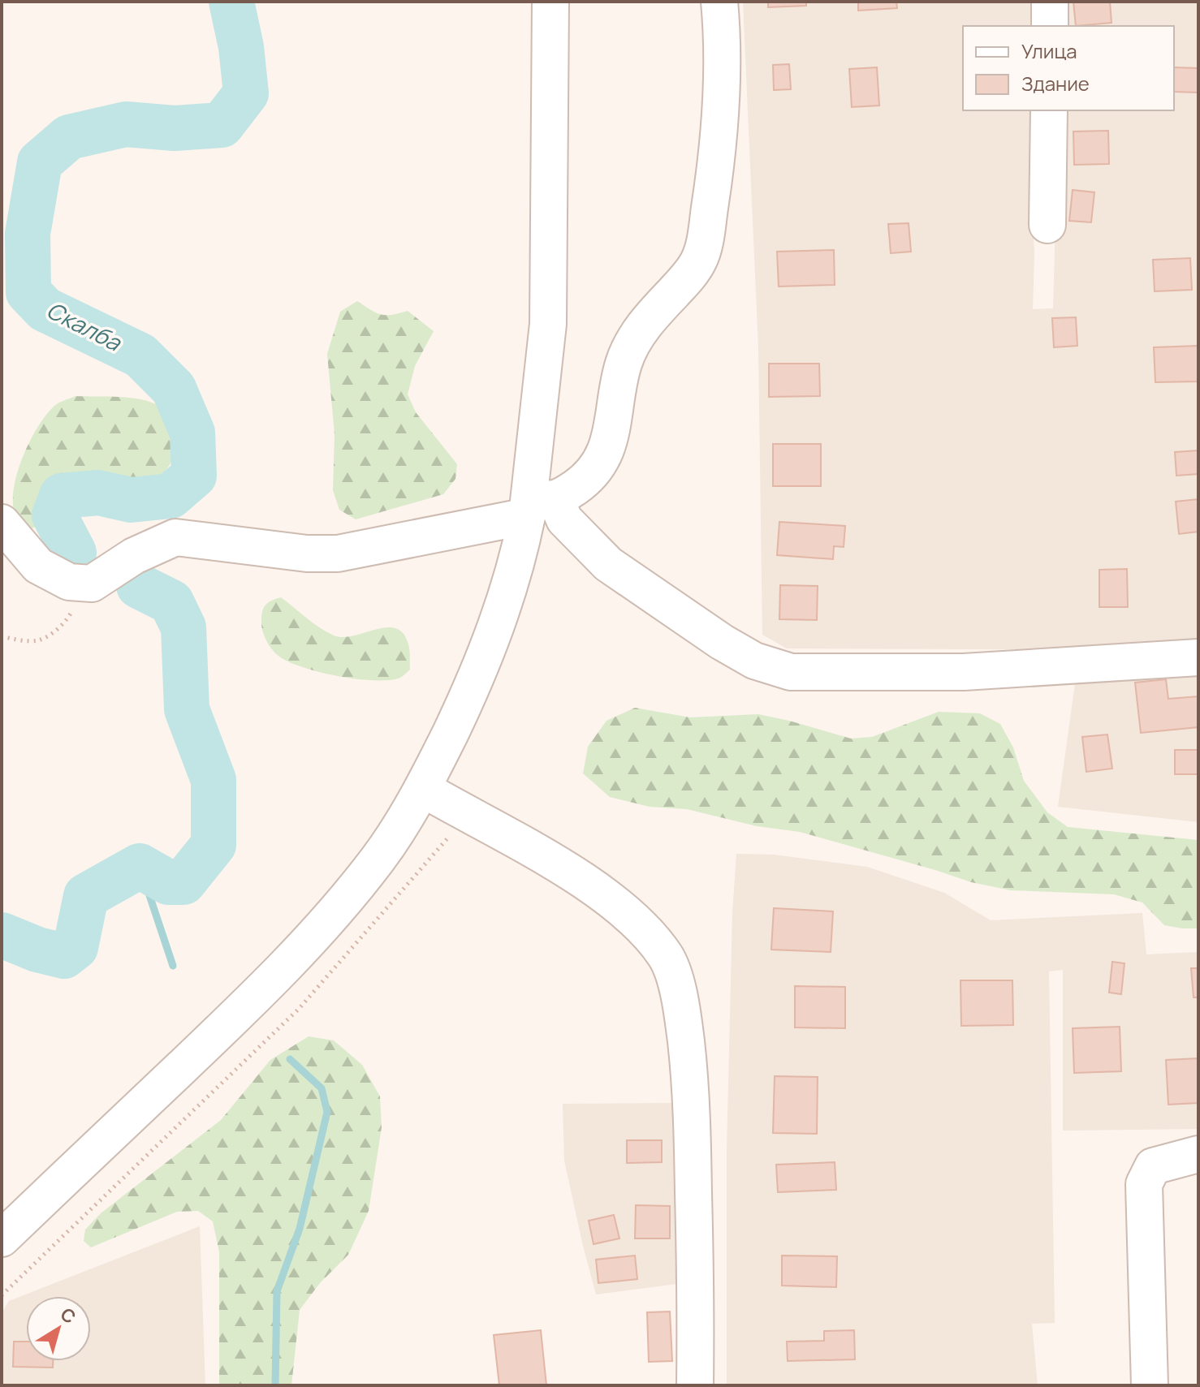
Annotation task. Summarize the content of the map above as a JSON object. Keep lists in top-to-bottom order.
{
  "water": ["Скалба"],
  "legend": ["Улица", "Здание"],
  "north": "top right"
}
